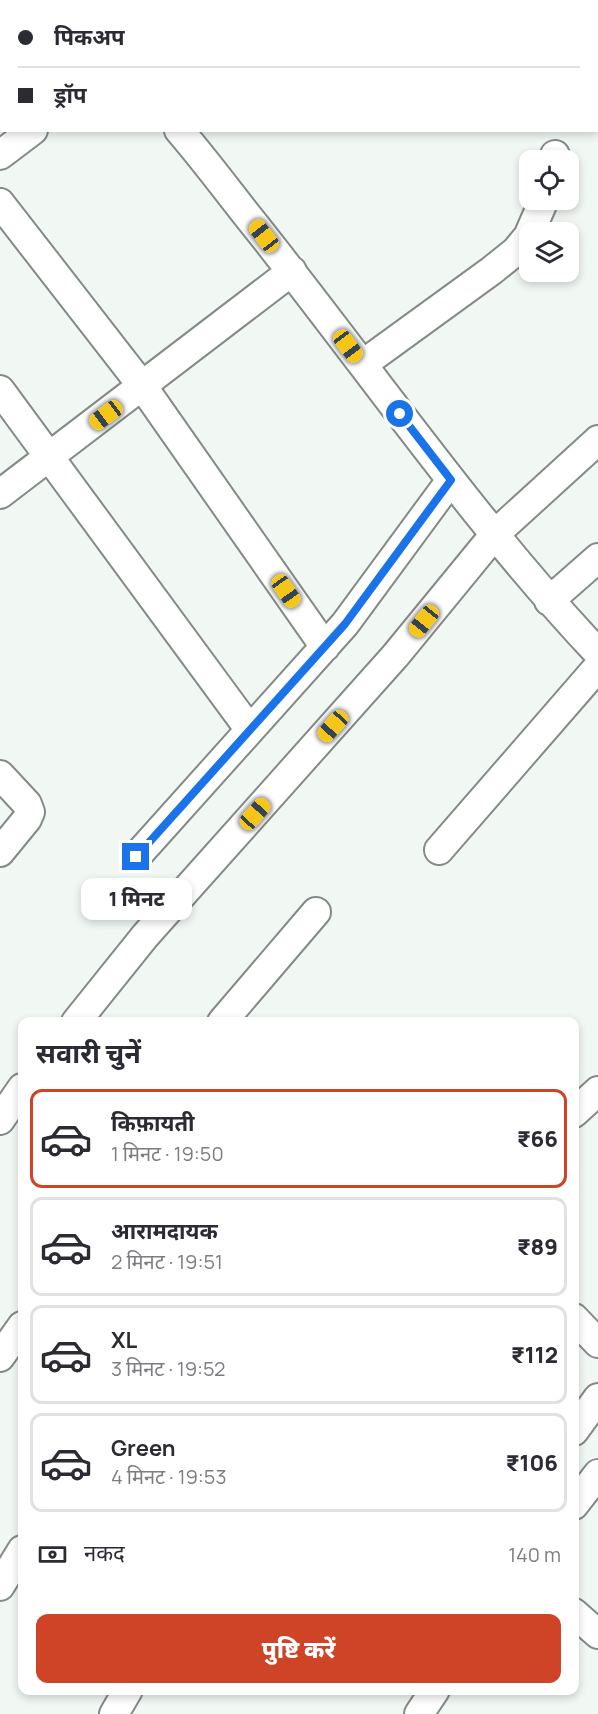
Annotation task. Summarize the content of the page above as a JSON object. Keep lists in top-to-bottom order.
{
  "page": {
    "banner": ["पिकअप", "ड्रॉप"],
    "bubble": "1 मिनट",
    "heading": "सवारी चुनें",
    "list": [
      {
        "name": "किफ़ायती",
        "note": "1 मिनट · 19:50",
        "value": "₹66"
      },
      {
        "name": "आरामदायक",
        "note": "2 मिनट · 19:51",
        "value": "₹89"
      },
      {
        "name": "XL",
        "note": "3 मिनट · 19:52",
        "value": "₹112"
      },
      {
        "name": "Green",
        "note": "4 मिनट · 19:53",
        "value": "₹106"
      }
    ],
    "pay": ["नकद", "140 m"],
    "buttons": "पुष्टि करें"
  }
}
